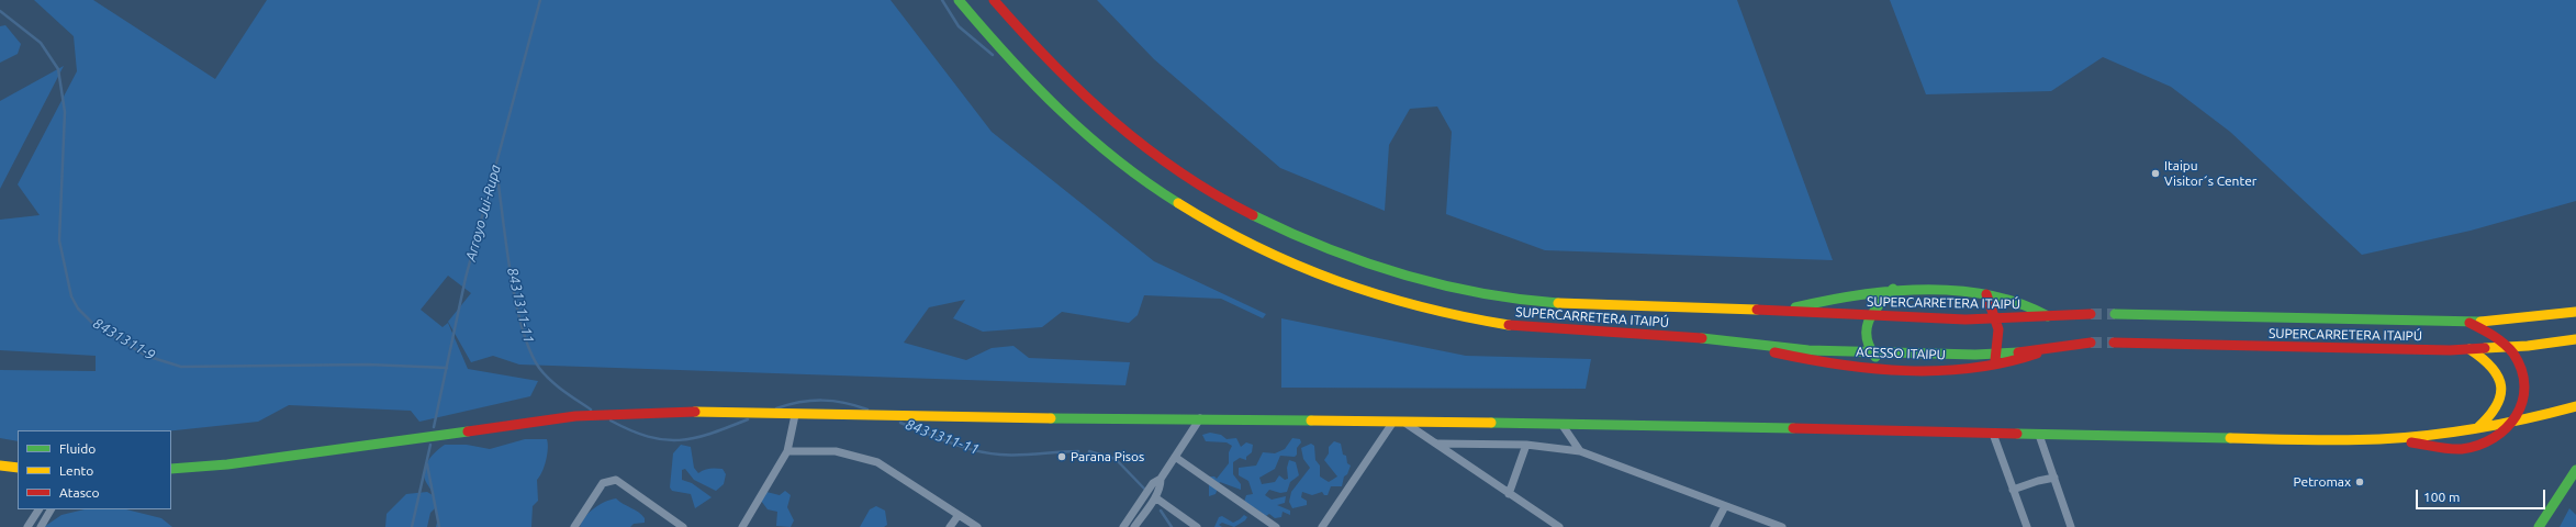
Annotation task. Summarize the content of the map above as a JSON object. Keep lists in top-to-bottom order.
{
  "streets": {
    "main road": ["SUPERCARRETERA ITAIPÚ", "ACESSO ITAIPU"]
  },
  "crossings": [
    ["SUPERCARRETERA ITAIPÚ", "ACESSO ITAIPU"]
  ],
  "water": ["Arroyo Jui-Rupa", "8431311-11", "8431311-9"],
  "places": ["Itaipu Visitor´s Center", "Parana Pisos", "Petromax"],
  "legend": ["Fluido", "Lento", "Atasco"],
  "scale_bar": "100 m"
}
